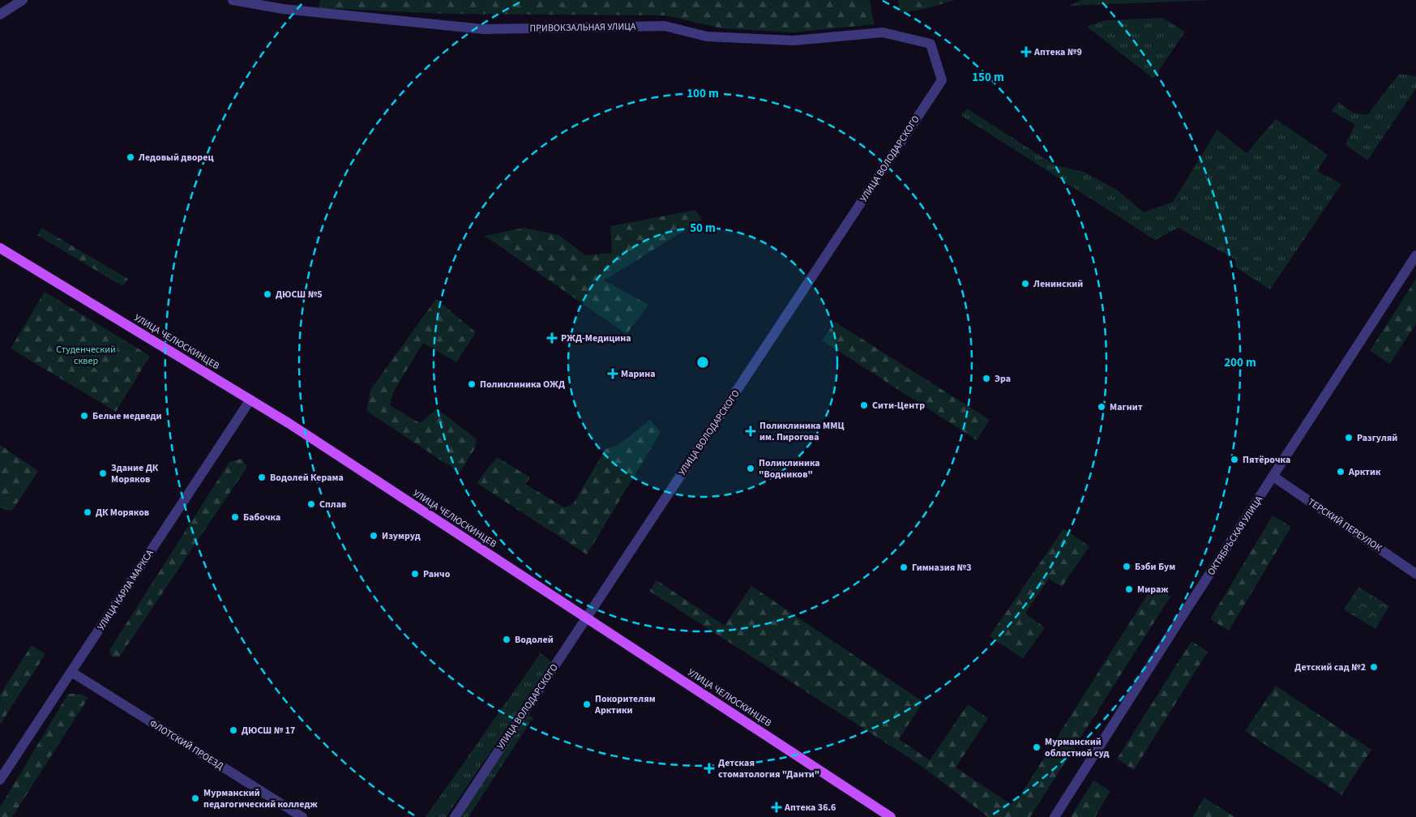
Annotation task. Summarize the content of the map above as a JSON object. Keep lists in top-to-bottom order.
{
  "streets": {
    "main road": ["УЛИЦА ЧЕЛЮСКИНЦЕВ"],
    "street": [
      "ПРИВОКЗАЛЬНАЯ УЛИЦА",
      "УЛИЦА ВОЛОДАРСКОГО",
      "ТЕРСКИЙ ПЕРЕУЛОК",
      "ОКТЯБРЬСКАЯ УЛИЦА",
      "УЛИЦА КАРЛА МАРКСА",
      "ФЛОТСКИЙ ПРОЕЗД"
    ]
  },
  "crossings": [
    ["ПРИВОКЗАЛЬНАЯ УЛИЦА", "УЛИЦА ВОЛОДАРСКОГО"],
    ["УЛИЦА ВОЛОДАРСКОГО", "УЛИЦА ЧЕЛЮСКИНЦЕВ"],
    ["УЛИЦА ЧЕЛЮСКИНЦЕВ", "УЛИЦА КАРЛА МАРКСА"],
    ["ТЕРСКИЙ ПЕРЕУЛОК", "ОКТЯБРЬСКАЯ УЛИЦА"],
    ["УЛИЦА КАРЛА МАРКСА", "ФЛОТСКИЙ ПРОЕЗД"]
  ],
  "parks": ["Студенческий сквер"],
  "places": {
    "health": [
      "Аптека №9",
      "РЖД-Медицина",
      "Марина",
      "Поликлиника ММЦ им. Пирогова",
      "Детская стоматология \"Данти\"",
      "Аптека 36.6"
    ],
    "other": [
      "Ледовый дворец",
      "Ленинский",
      "ДЮСШ №5",
      "Эра",
      "Поликлиника ОЖД",
      "Сити-Центр",
      "Магнит",
      "Белые медведи",
      "Разгуляй",
      "Пятёрочка",
      "Поликлиника \"Водников\"",
      "Арктик",
      "Здание ДК Моряков",
      "Водолей Керама",
      "Сплав",
      "ДК Моряков",
      "Бабочка",
      "Изумруд",
      "Бэби Бум",
      "Гимназия №3",
      "Ранчо",
      "Мираж",
      "Водолей",
      "Детский сад №2",
      "Покорителям Арктики",
      "ДЮСШ № 17",
      "Мурманский областной суд",
      "Мурманский педагогический колледж"
    ]
  },
  "rings": [
    "150 m",
    "100 m",
    "50 m",
    "200 m"
  ]
}
